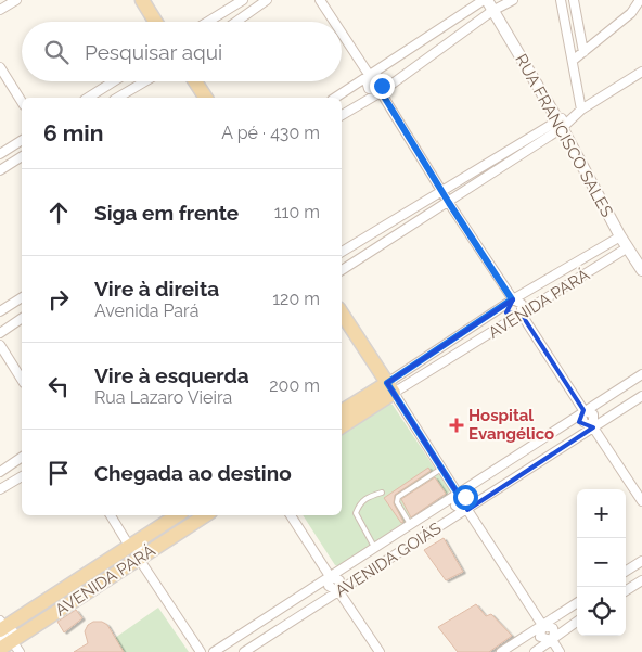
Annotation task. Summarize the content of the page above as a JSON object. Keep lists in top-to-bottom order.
{
  "streets": {
    "main road": ["AVENIDA PARÁ"],
    "street": ["RUA FRANCISCO SALES", "AVENIDA GOIÁS"]
  },
  "crossings": [
    ["RUA FRANCISCO SALES", "AVENIDA PARÁ"]
  ],
  "places": {
    "health": ["Hospital Evangélico"]
  },
  "page": {
    "search": "Pesquisar aqui",
    "heading": ["6 min", "A pé · 430 m"],
    "list": [
      ["Siga em frente", "110 m"],
      ["Vire à direita", "Avenida Pará", "120 m"],
      ["Vire à esquerda", "Rua Lazaro Vieira", "200 m"],
      "Chegada ao destino"
    ],
    "map_buttons": ["+", "−"]
  }
}
